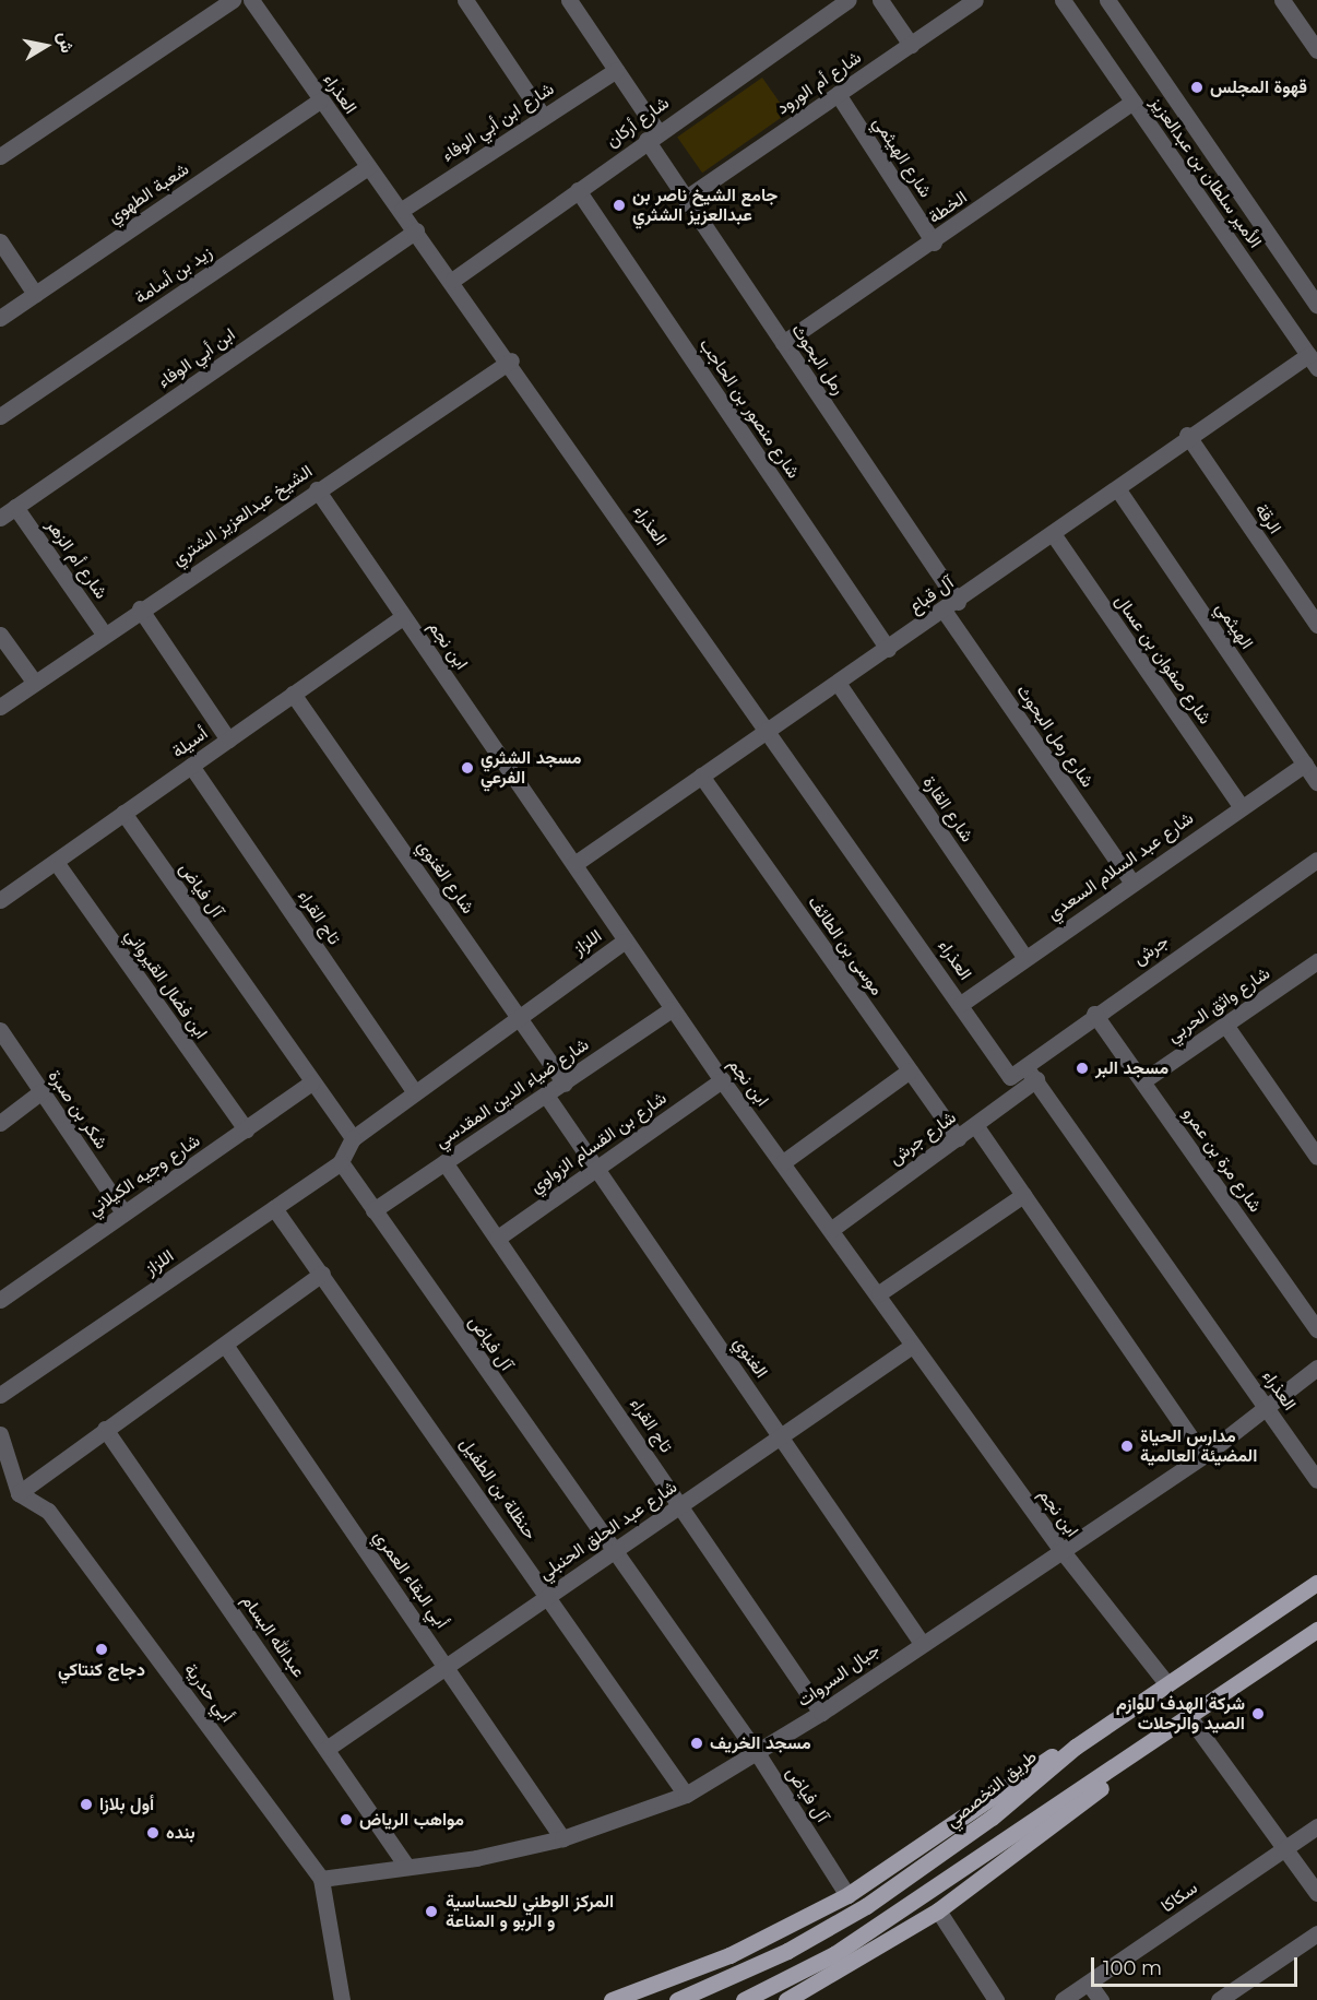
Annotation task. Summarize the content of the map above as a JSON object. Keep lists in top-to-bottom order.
{
  "streets": {
    "main road": ["طريق التخصصي"],
    "street": [
      "شارع أم الورود",
      "العذراء",
      "شارع ابن أبي الوفاء",
      "شارع أركان",
      "شارع الهيثمي",
      "الأمير سلطان بن عبدالعزيز",
      "شعبة الطهوي",
      "الخطة",
      "زيد بن أسامة",
      "ابن أبي الوفاء",
      "رمل البحوث",
      "شارع منصور بن الحاجب",
      "الشيخ عبدالعزيز الشتري",
      "الرقة",
      "شارع أم الزهر",
      "آل قباع",
      "الهيثمي",
      "ابن نجم",
      "شارع صفوان بن عسال",
      "شارع رمل البحوث",
      "أسيلة",
      "شارع القارة",
      "شارع عبد السلام السعدي",
      "شارع الغنوي",
      "آل فياض",
      "تاج القراء",
      "اللزاز",
      "موسى بن الطائف",
      "جرش",
      "ابن فضال القيرواني",
      "شارع واثق الحربي",
      "شارع ضياء الدين المقدسي",
      "شكر بن صبرة",
      "شارع جرش",
      "شارع بن القسام الزواوي",
      "شارع مرة بن عمرو",
      "شارع وجيه الكيلاني",
      "الغنوي",
      "حنظلة بن الطفيل",
      "شارع عبد الحلق الحنبلي",
      "أبي البقاء العمري",
      "عبدالله البسام",
      "جبال السروات",
      "أبي حدرية",
      "سكاكا"
    ]
  },
  "crossings": [
    ["شارع أم الورود", "شارع الهيثمي"],
    ["شارع أم الورود", "رمل البحوث"],
    ["العذراء", "شارع ابن أبي الوفاء"],
    ["العذراء", "شارع أركان"],
    ["العذراء", "شعبة الطهوي"],
    ["العذراء", "زيد بن أسامة"],
    ["العذراء", "ابن أبي الوفاء"],
    ["العذراء", "الشيخ عبدالعزيز الشتري"],
    ["العذراء", "آل قباع"],
    ["العذراء", "شارع عبد السلام السعدي"],
    ["العذراء", "جرش"],
    ["العذراء", "شارع جرش"],
    ["العذراء", "جبال السروات"],
    ["شارع أركان", "رمل البحوث"],
    ["شارع أركان", "شارع منصور بن الحاجب"],
    ["شارع الهيثمي", "الخطة"],
    ["الأمير سلطان بن عبدالعزيز", "الخطة"],
    ["الأمير سلطان بن عبدالعزيز", "آل قباع"],
    ["الخطة", "رمل البحوث"],
    ["ابن أبي الوفاء", "شارع أم الزهر"],
    ["رمل البحوث", "آل قباع"],
    ["رمل البحوث", "شارع رمل البحوث"],
    ["شارع منصور بن الحاجب", "آل قباع"],
    ["الشيخ عبدالعزيز الشتري", "شارع أم الزهر"],
    ["الشيخ عبدالعزيز الشتري", "ابن نجم"],
    ["الرقة", "آل قباع"],
    ["آل قباع", "الهيثمي"],
    ["آل قباع", "ابن نجم"],
    ["آل قباع", "شارع صفوان بن عسال"],
    ["آل قباع", "شارع رمل البحوث"],
    ["آل قباع", "شارع القارة"],
    ["آل قباع", "موسى بن الطائف"],
    ["الهيثمي", "شارع عبد السلام السعدي"],
    ["ابن نجم", "أسيلة"],
    ["ابن نجم", "اللزاز"],
    ["ابن نجم", "شارع ضياء الدين المقدسي"],
    ["ابن نجم", "شارع جرش"],
    ["ابن نجم", "شارع بن القسام الزواوي"],
    ["ابن نجم", "شارع عبد الحلق الحنبلي"],
    ["ابن نجم", "جبال السروات"],
    ["ابن نجم", "طريق التخصصي"],
    ["شارع صفوان بن عسال", "شارع عبد السلام السعدي"],
    ["شارع رمل البحوث", "شارع عبد السلام السعدي"],
    ["أسيلة", "شارع الغنوي"],
    ["أسيلة", "آل فياض"],
    ["أسيلة", "تاج القراء"],
    ["أسيلة", "ابن فضال القيرواني"],
    ["شارع القارة", "شارع عبد السلام السعدي"],
    ["شارع الغنوي", "اللزاز"],
    ["شارع الغنوي", "شارع ضياء الدين المقدسي"],
    ["آل فياض", "اللزاز"],
    ["آل فياض", "شارع ضياء الدين المقدسي"],
    ["آل فياض", "شارع وجيه الكيلاني"],
    ["آل فياض", "شارع عبد الحلق الحنبلي"],
    ["آل فياض", "جبال السروات"],
    ["تاج القراء", "اللزاز"],
    ["تاج القراء", "شارع ضياء الدين المقدسي"],
    ["تاج القراء", "شارع بن القسام الزواوي"],
    ["تاج القراء", "شارع عبد الحلق الحنبلي"],
    ["تاج القراء", "جبال السروات"],
    ["اللزاز", "حنظلة بن الطفيل"],
    ["موسى بن الطائف", "شارع جرش"],
    ["جرش", "شارع جرش"],
    ["جرش", "شارع مرة بن عمرو"],
    ["ابن فضال القيرواني", "شارع وجيه الكيلاني"],
    ["شارع واثق الحربي", "شارع مرة بن عمرو"],
    ["شارع ضياء الدين المقدسي", "الغنوي"],
    ["شكر بن صبرة", "شارع وجيه الكيلاني"],
    ["شارع بن القسام الزواوي", "الغنوي"],
    ["الغنوي", "شارع عبد الحلق الحنبلي"],
    ["الغنوي", "جبال السروات"],
    ["حنظلة بن الطفيل", "شارع عبد الحلق الحنبلي"],
    ["حنظلة بن الطفيل", "جبال السروات"],
    ["شارع عبد الحلق الحنبلي", "أبي البقاء العمري"],
    ["شارع عبد الحلق الحنبلي", "عبدالله البسام"],
    ["أبي البقاء العمري", "جبال السروات"],
    ["عبدالله البسام", "جبال السروات"],
    ["جبال السروات", "أبي حدرية"]
  ],
  "places": [
    "قهوة المجلس",
    "جامع الشيخ ناصر بن عبدالعزيز الشثري",
    "مسجد الشثري الفرعي",
    "مسجد البر",
    "مدارس الحياة المضيئة العالمية",
    "دجاج كنتاكي",
    "شركة الهدف للوازم الصيد والرحلات",
    "مسجد الخريف",
    "أول بلازا",
    "مواهب الرياض",
    "بنده",
    "المركز الوطني للحساسية و الربو و المناعة"
  ],
  "scale_bar": "100 m",
  "north": "right"
}
